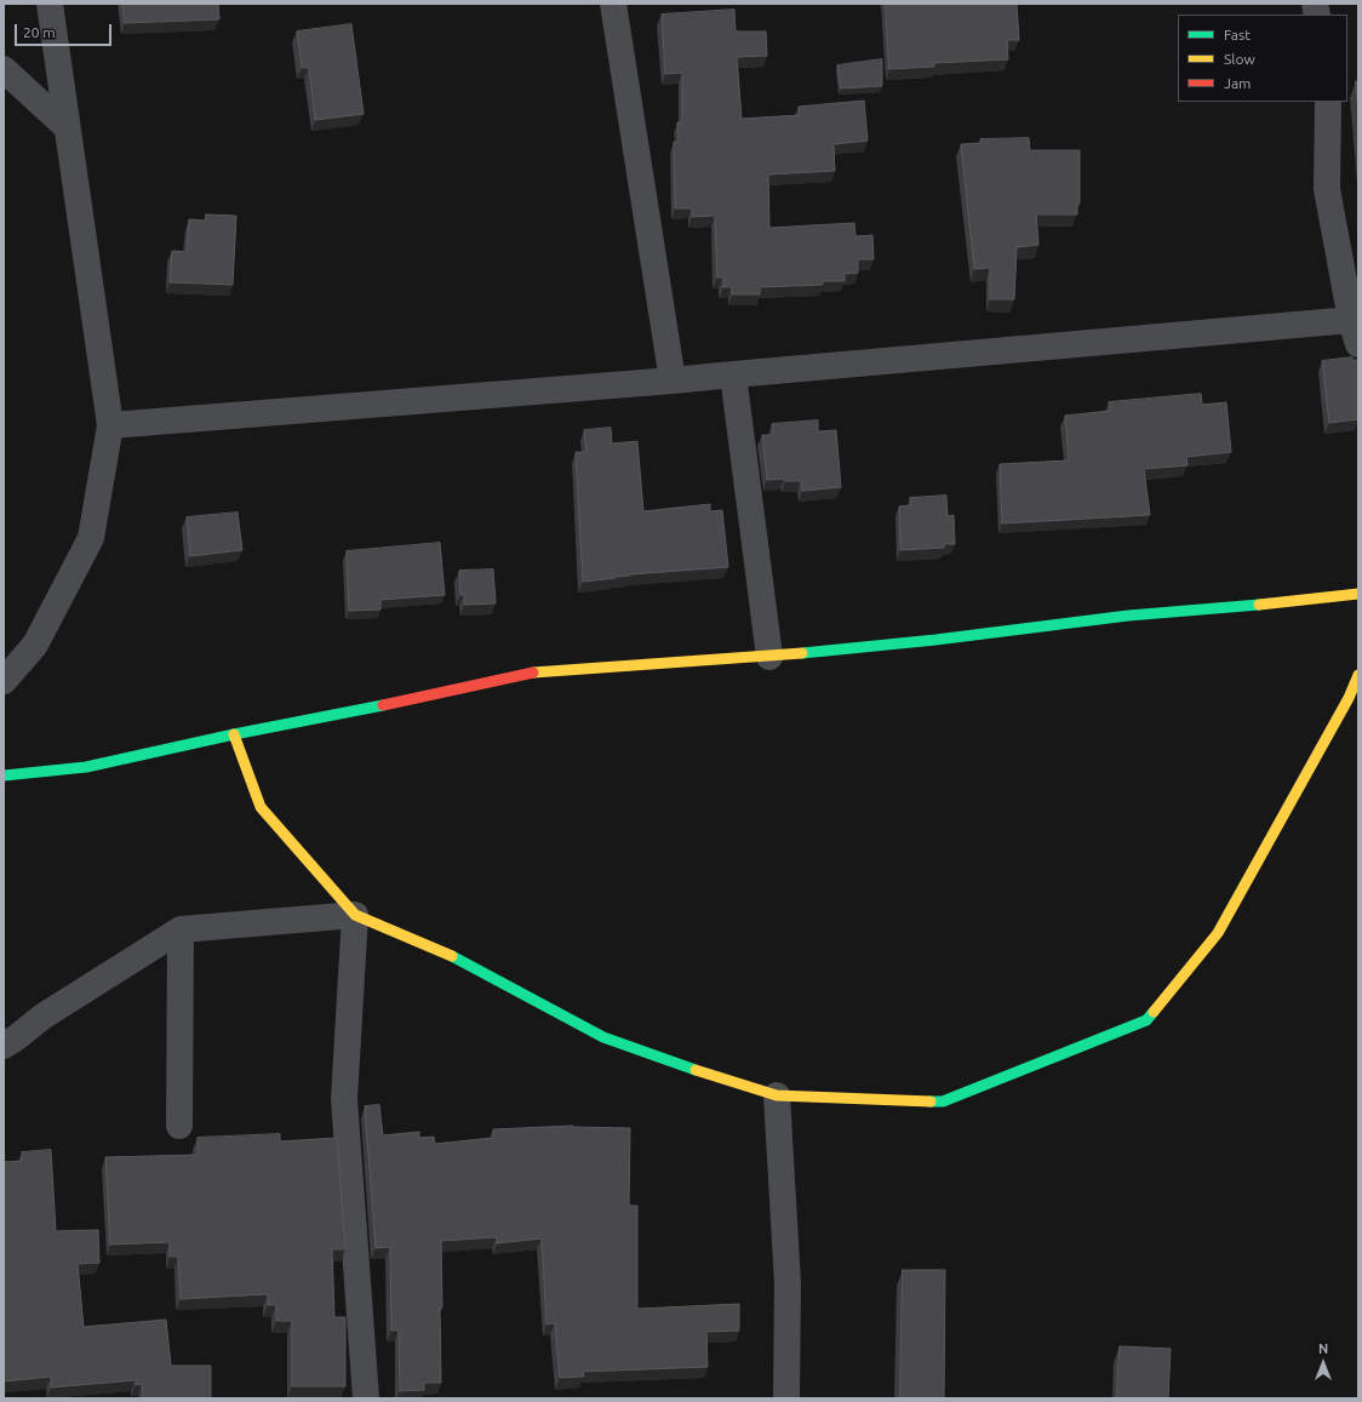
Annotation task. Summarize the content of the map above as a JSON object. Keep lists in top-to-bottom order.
{
  "legend": ["Fast", "Slow", "Jam"],
  "scale_bar": "20 m",
  "north": "top"
}
